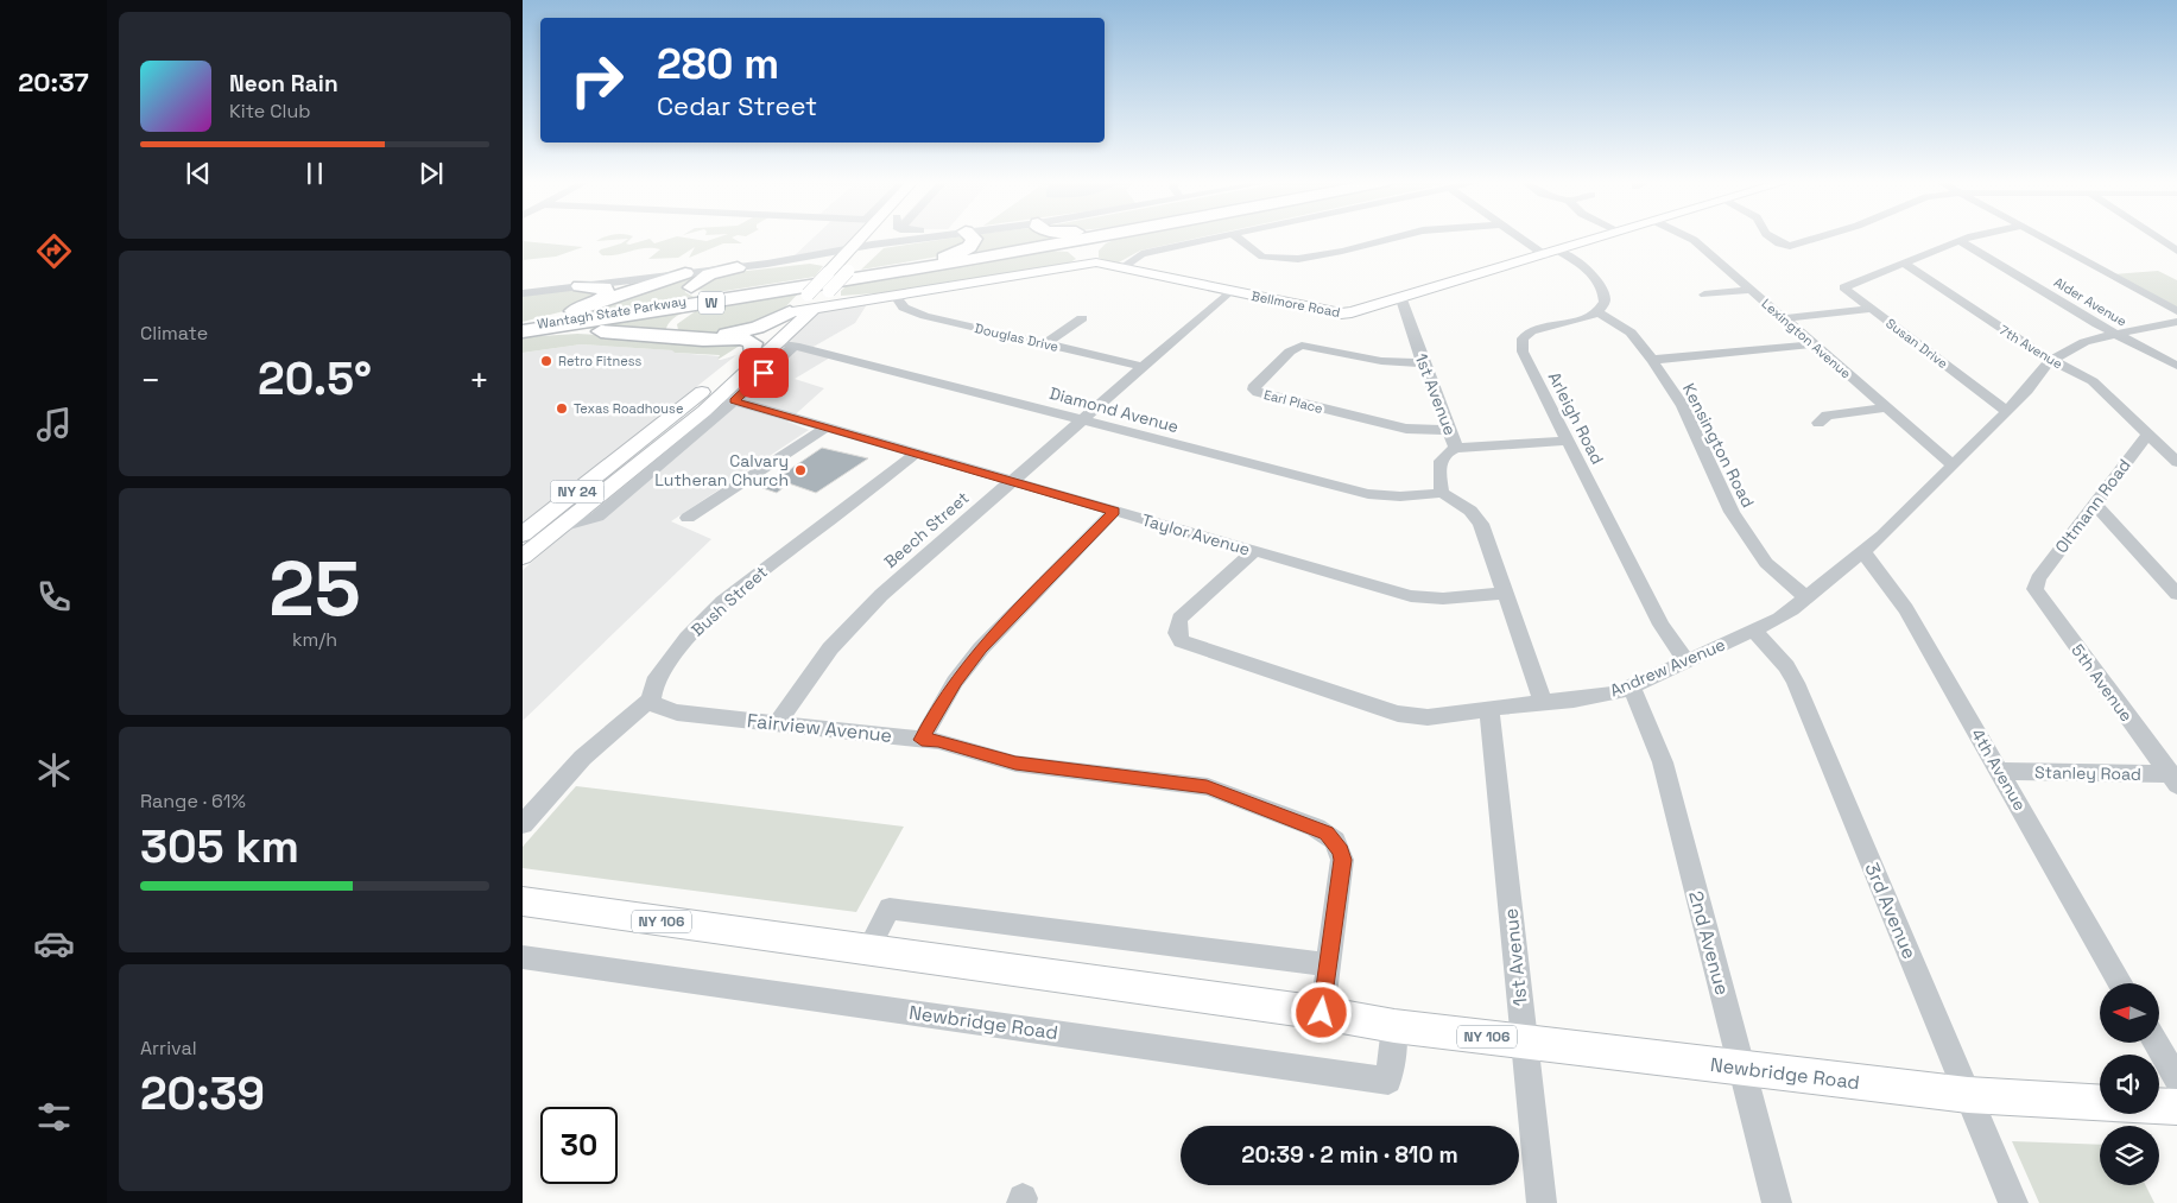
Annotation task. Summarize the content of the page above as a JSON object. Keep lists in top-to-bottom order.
{
  "streets": {
    "highway": ["W", "Wantagh State Parkway"],
    "main road": [
      "Bellmore Road",
      "NY 24",
      "NY 106",
      "Newbridge Road"
    ],
    "street": [
      "Alder Avenue",
      "Douglas Drive",
      "Lexington Avenue",
      "Susan Drive",
      "7th Avenue",
      "1st Avenue",
      "Earl Place",
      "Diamond Avenue",
      "Arleigh Road",
      "Kensington Road",
      "Oltmann Road",
      "Beech Street",
      "Taylor Avenue",
      "Bush Street",
      "Andrew Avenue",
      "5th Avenue",
      "Fairview Avenue",
      "4th Avenue",
      "Stanley Road",
      "3rd Avenue",
      "2nd Avenue"
    ]
  },
  "crossings": [
    ["Alder Avenue", "Andrew Avenue"],
    ["Bellmore Road", "Douglas Drive"],
    ["Bellmore Road", "1st Avenue"],
    ["Bellmore Road", "NY 24"],
    ["Bellmore Road", "Beech Street"],
    ["Douglas Drive", "Beech Street"],
    ["Lexington Avenue", "Andrew Avenue"],
    ["Susan Drive", "7th Avenue"],
    ["Susan Drive", "Andrew Avenue"],
    ["7th Avenue", "Oltmann Road"],
    ["7th Avenue", "Andrew Avenue"],
    ["1st Avenue", "Earl Place"],
    ["1st Avenue", "Diamond Avenue"],
    ["1st Avenue", "Andrew Avenue"],
    ["1st Avenue", "Newbridge Road"],
    ["Diamond Avenue", "NY 24"],
    ["Diamond Avenue", "Beech Street"],
    ["Arleigh Road", "Kensington Road"],
    ["Arleigh Road", "Andrew Avenue"],
    ["Kensington Road", "Andrew Avenue"],
    ["NY 24", "Taylor Avenue"],
    ["Oltmann Road", "5th Avenue"],
    ["Beech Street", "Taylor Avenue"],
    ["Beech Street", "Fairview Avenue"],
    ["Taylor Avenue", "Bush Street"],
    ["Taylor Avenue", "Andrew Avenue"],
    ["Bush Street", "Fairview Avenue"],
    ["Andrew Avenue", "4th Avenue"],
    ["Andrew Avenue", "3rd Avenue"],
    ["Andrew Avenue", "2nd Avenue"],
    ["5th Avenue", "Stanley Road"],
    ["Fairview Avenue", "Newbridge Road"],
    ["4th Avenue", "Stanley Road"],
    ["3rd Avenue", "Newbridge Road"],
    ["2nd Avenue", "Newbridge Road"]
  ],
  "places": ["Retro Fitness", "Texas Roadhouse", "Calvary Lutheran Church"],
  "north": "left",
  "page": {
    "tabs": "20:37",
    "turn": ["280 m", "Cedar Street"],
    "song": ["Neon Rain", "Kite Club"],
    "tile": [
      "Climate",
      ["25", "km/h"],
      ["Range · 61%", "305 km"],
      ["Arrival", "20:39"]
    ],
    "heat": ["−", "20.5°", "+"],
    "limit": "30",
    "trip": "20:39 · 2 min · 810 m"
  }
}
